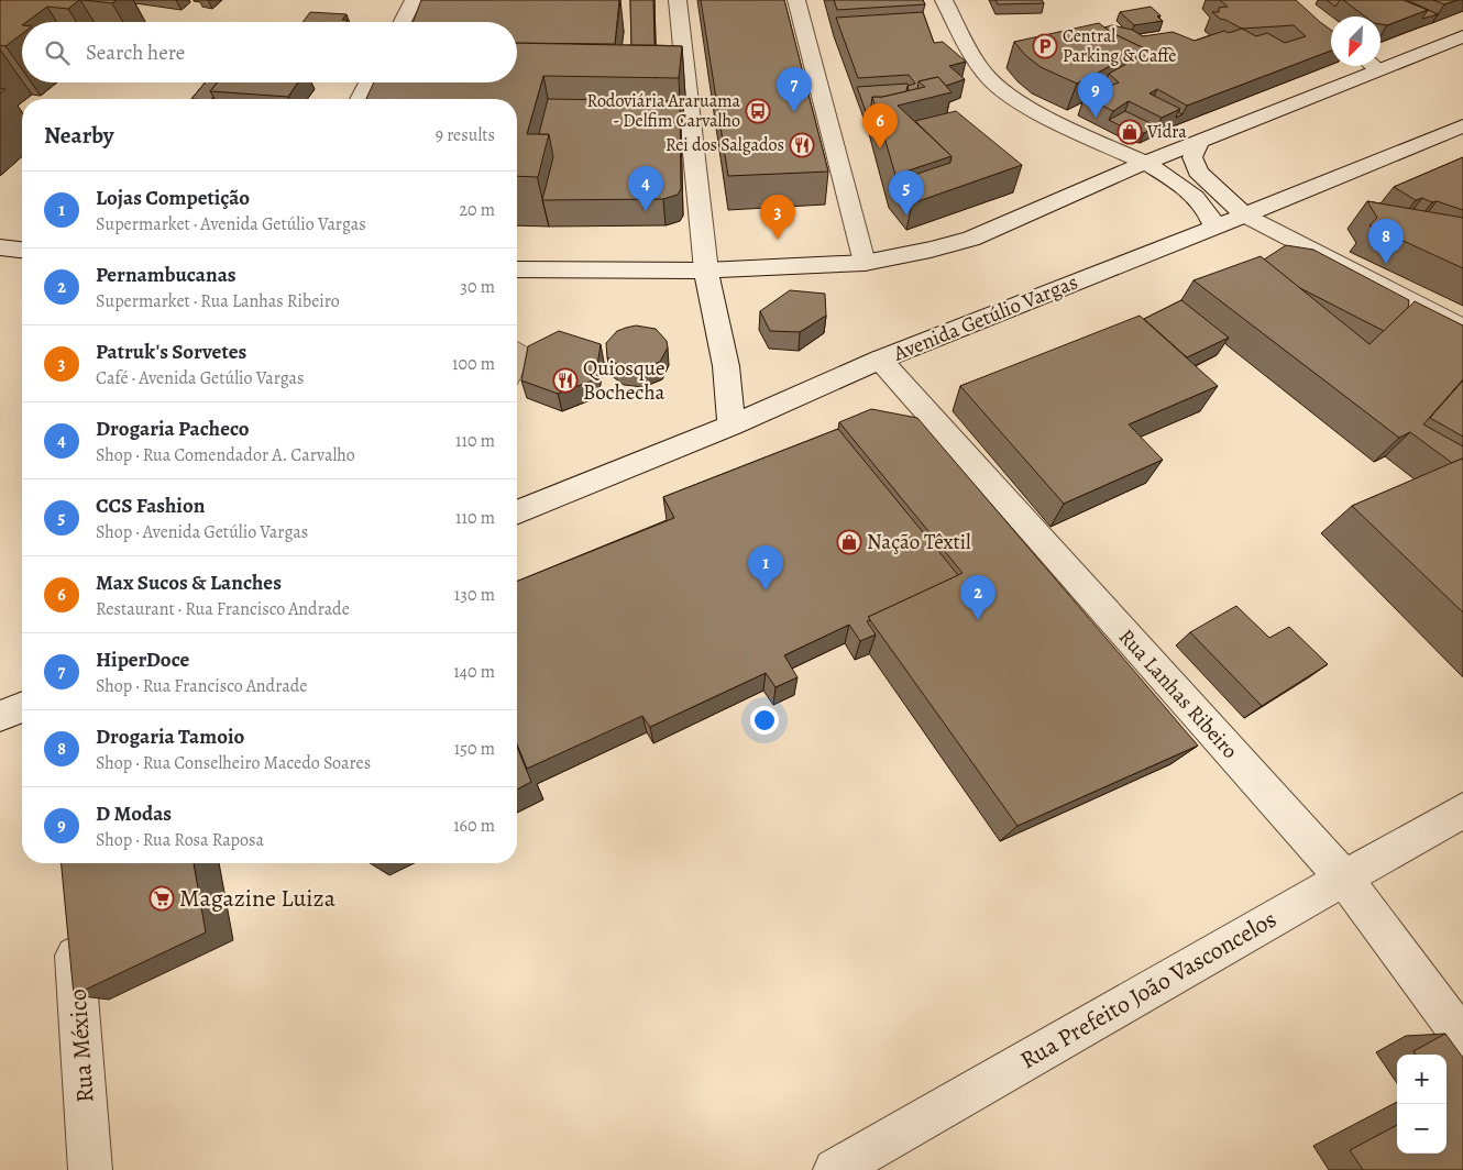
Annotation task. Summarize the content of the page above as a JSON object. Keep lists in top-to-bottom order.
{
  "streets": {
    "street": [
      "Avenida Getúlio Vargas",
      "Rua Lanhas Ribeiro",
      "Rua Prefeito João Vasconcelos",
      "Rua México"
    ]
  },
  "crossings": [
    ["Avenida Getúlio Vargas", "Rua Lanhas Ribeiro"],
    ["Rua Lanhas Ribeiro", "Rua Prefeito João Vasconcelos"]
  ],
  "places": {
    "parking": ["Central Parking & Caffè"],
    "bus stop": ["Rodoviária Araruama - Delfim Carvalho"],
    "shop": ["Vidra", "Nação Têxtil"],
    "restaurant": ["Rei dos Salgados", "Quiosque Bochecha"],
    "supermarket": ["Magazine Luiza"]
  },
  "north": "bottom left",
  "page": {
    "search": "Search here",
    "pins": [
      "7",
      "9",
      "6",
      "4",
      "5",
      "3",
      "8",
      "1",
      "2"
    ],
    "heading": ["Nearby", "9 results"],
    "list": [
      {
        "mark": "1",
        "name": "Lojas Competição",
        "note": "Supermarket · Avenida Getúlio Vargas",
        "value": "20 m"
      },
      {
        "mark": "2",
        "name": "Pernambucanas",
        "note": "Supermarket · Rua Lanhas Ribeiro",
        "value": "30 m"
      },
      {
        "mark": "3",
        "name": "Patruk's Sorvetes",
        "note": "Café · Avenida Getúlio Vargas",
        "value": "100 m"
      },
      {
        "mark": "4",
        "name": "Drogaria Pacheco",
        "note": "Shop · Rua Comendador A. Carvalho",
        "value": "110 m"
      },
      {
        "mark": "5",
        "name": "CCS Fashion",
        "note": "Shop · Avenida Getúlio Vargas",
        "value": "110 m"
      },
      {
        "mark": "6",
        "name": "Max Sucos & Lanches",
        "note": "Restaurant · Rua Francisco Andrade",
        "value": "130 m"
      },
      {
        "mark": "7",
        "name": "HiperDoce",
        "note": "Shop · Rua Francisco Andrade",
        "value": "140 m"
      },
      {
        "mark": "8",
        "name": "Drogaria Tamoio",
        "note": "Shop · Rua Conselheiro Macedo Soares",
        "value": "150 m"
      },
      {
        "mark": "9",
        "name": "D Modas",
        "note": "Shop · Rua Rosa Raposa",
        "value": "160 m"
      }
    ],
    "map_buttons": ["+", "−"]
  }
}
